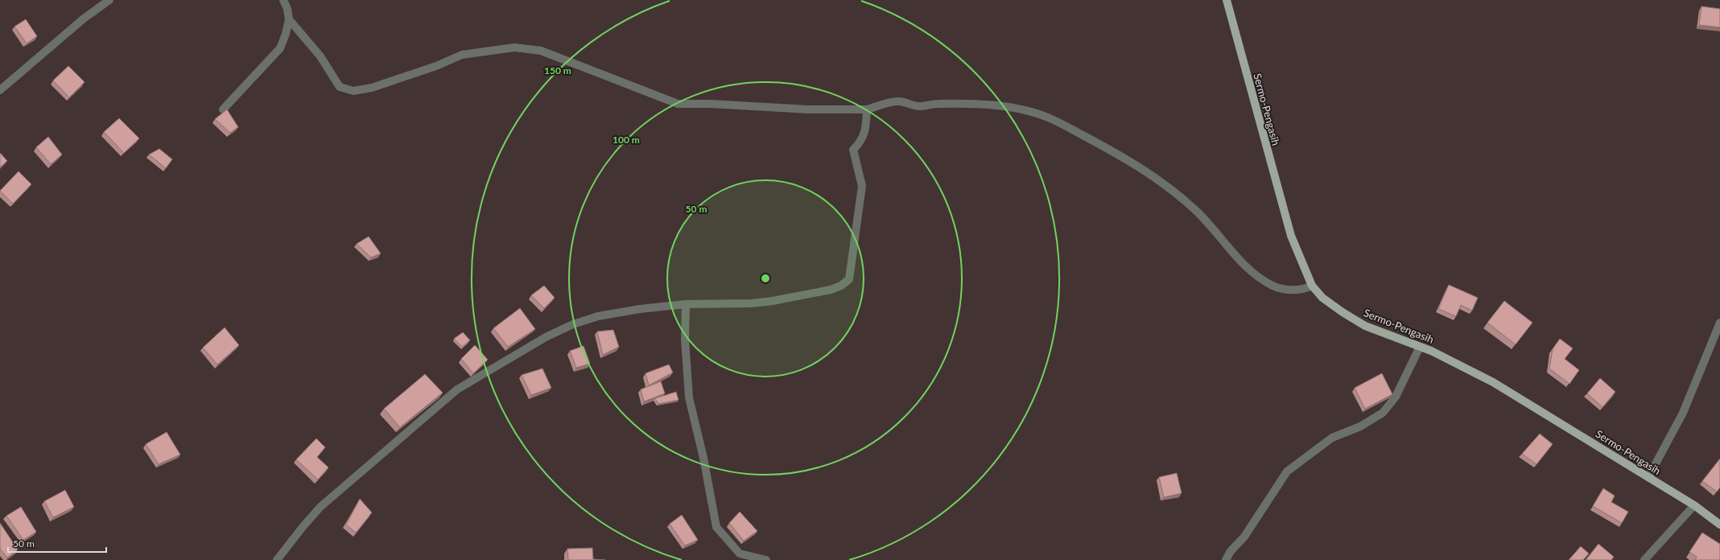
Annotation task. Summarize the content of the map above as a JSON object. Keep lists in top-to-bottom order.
{
  "streets": {
    "main road": ["Sermo-Pengasih"]
  },
  "scale_bar": "50 m",
  "rings": ["150 m", "100 m", "50 m"]
}
